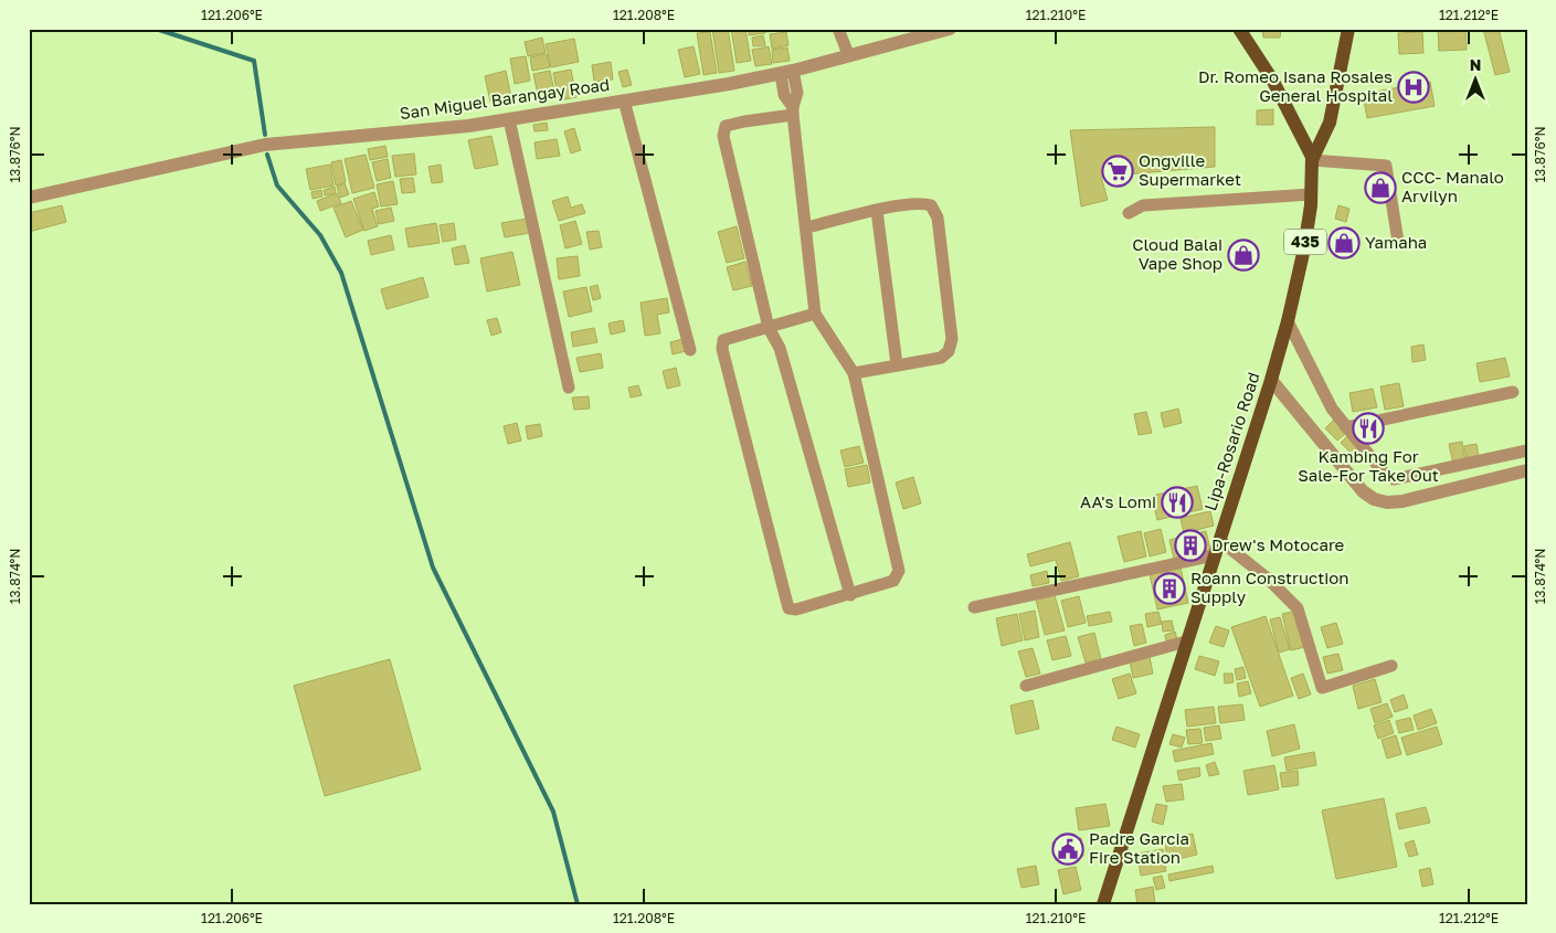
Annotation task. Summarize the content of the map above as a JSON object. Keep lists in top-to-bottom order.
{
  "streets": {
    "main road": ["435", "Lipa-Rosario Road"],
    "street": ["San Miguel Barangay Road"]
  },
  "crossings": [
    ["435", "Lipa-Rosario Road"]
  ],
  "places": {
    "hospital": ["Dr. Romeo Isana Rosales General Hospital"],
    "supermarket": ["Ongville Supermarket"],
    "shop": ["CCC- Manalo Arvilyn", "Yamaha", "Cloud Balai Vape Shop"],
    "restaurant": ["Kambing For Sale-For Take Out", "AA's Lomi"],
    "building": ["Drew's Motocare", "Roann Construction Supply"],
    "public building": ["Padre Garcia Fire Station"]
  },
  "north": "top",
  "coordinates": [
    "121.206°E",
    "121.208°E",
    "121.210°E",
    "121.212°E",
    "13.876°N",
    "13.874°N"
  ]
}
